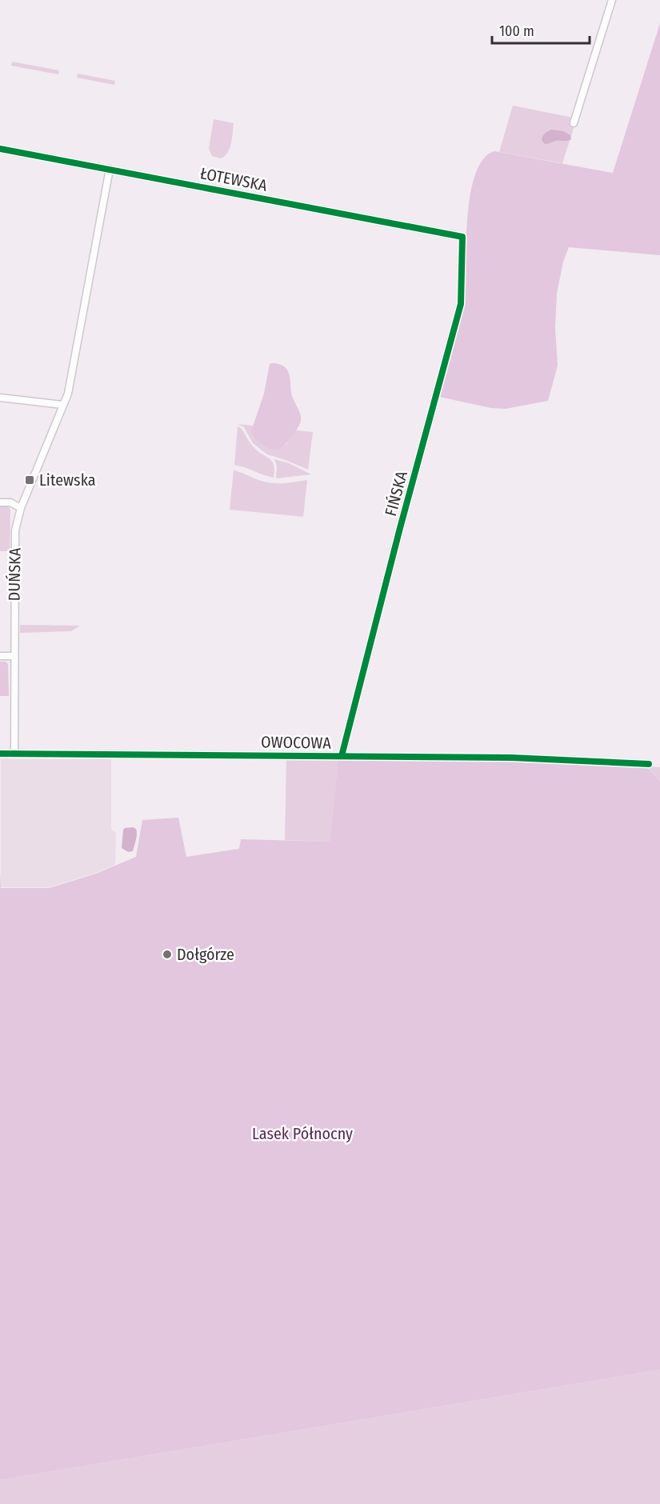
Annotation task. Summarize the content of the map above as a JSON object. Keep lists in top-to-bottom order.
{
  "streets": {
    "street": [
      "ŁOTEWSKA",
      "FIŃSKA",
      "DUŃSKA",
      "OWOCOWA"
    ]
  },
  "crossings": [
    ["ŁOTEWSKA", "FIŃSKA"],
    ["FIŃSKA", "OWOCOWA"],
    ["DUŃSKA", "OWOCOWA"]
  ],
  "parks": ["Lasek Północny"],
  "places": {
    "transit": ["Litewska"],
    "other": ["Dołgórze"]
  },
  "scale_bar": "100 m"
}
